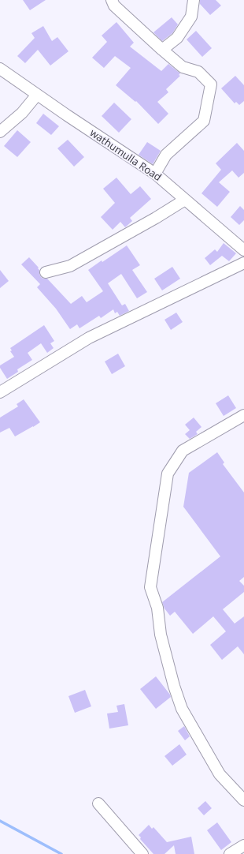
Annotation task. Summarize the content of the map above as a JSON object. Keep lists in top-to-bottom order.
{
  "streets": {
    "street": ["wathumulla Road"]
  }
}
